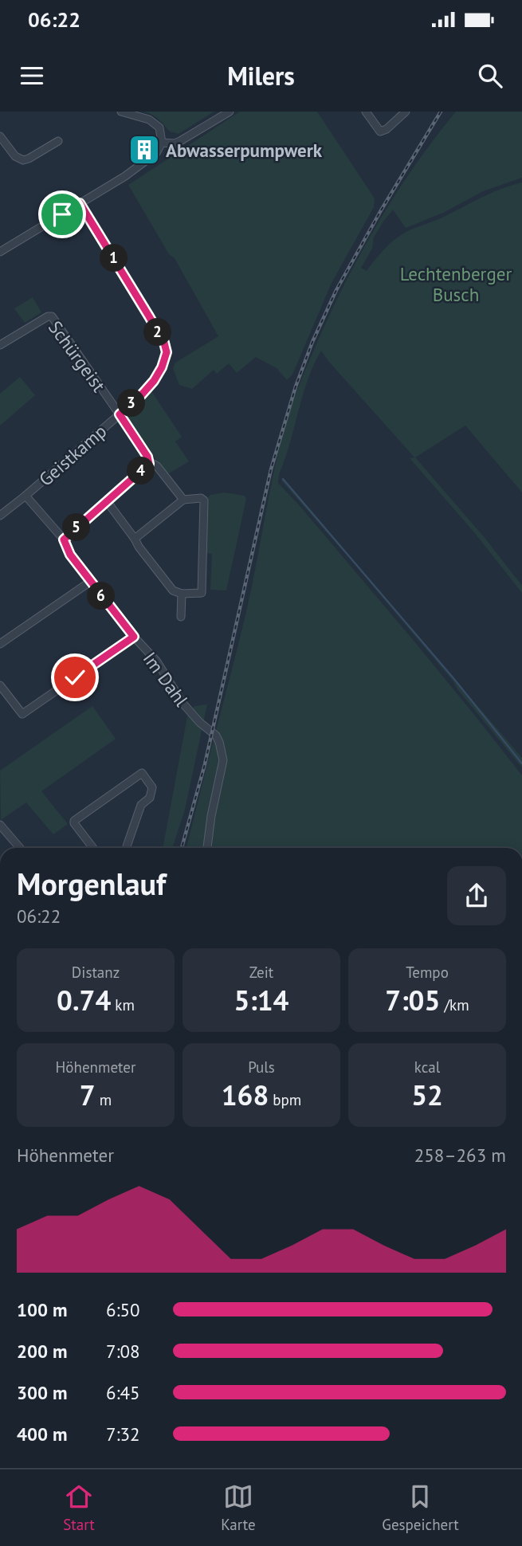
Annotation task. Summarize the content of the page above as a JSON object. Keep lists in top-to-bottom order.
{
  "streets": {
    "street": ["Schürgeist", "Geistkamp", "Im Dahl"]
  },
  "crossings": [
    ["Schürgeist", "Geistkamp"],
    ["Geistkamp", "Im Dahl"]
  ],
  "parks": ["Lechtenberger Busch"],
  "places": {
    "building": ["Abwasserpumpwerk"]
  },
  "page": {
    "status": "06:22",
    "header": "Milers",
    "pins": [
      "1",
      "2",
      "3",
      "4",
      "5",
      "6"
    ],
    "heading": ["Morgenlauf", "06:22"],
    "stats": [
      ["Distanz", "0.74 km"],
      ["Zeit", "5:14"],
      ["Tempo", "7:05 /km"],
      ["Höhenmeter", "7 m"],
      ["Puls", "168 bpm"],
      ["kcal", "52"]
    ],
    "chart": ["Höhenmeter", "258–263 m"],
    "list": [
      {
        "name": "100 m",
        "note": "6:50"
      },
      {
        "name": "200 m",
        "note": "7:08"
      },
      {
        "name": "300 m",
        "note": "6:45"
      },
      {
        "name": "400 m",
        "note": "7:32"
      }
    ],
    "tabs": ["Start", "Karte", "Gespeichert"]
  }
}
